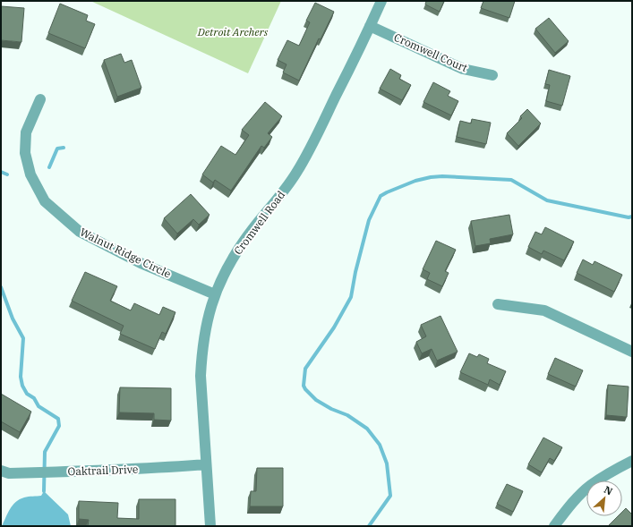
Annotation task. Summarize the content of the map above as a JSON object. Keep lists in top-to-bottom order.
{
  "streets": {
    "street": [
      "Cromwell Court",
      "Cromwell Road",
      "Walnut Ridge Circle",
      "Oaktrail Drive"
    ]
  },
  "crossings": [
    ["Cromwell Court", "Cromwell Road"],
    ["Cromwell Road", "Walnut Ridge Circle"],
    ["Cromwell Road", "Oaktrail Drive"]
  ],
  "parks": ["Detroit Archers"],
  "north": "top right"
}
